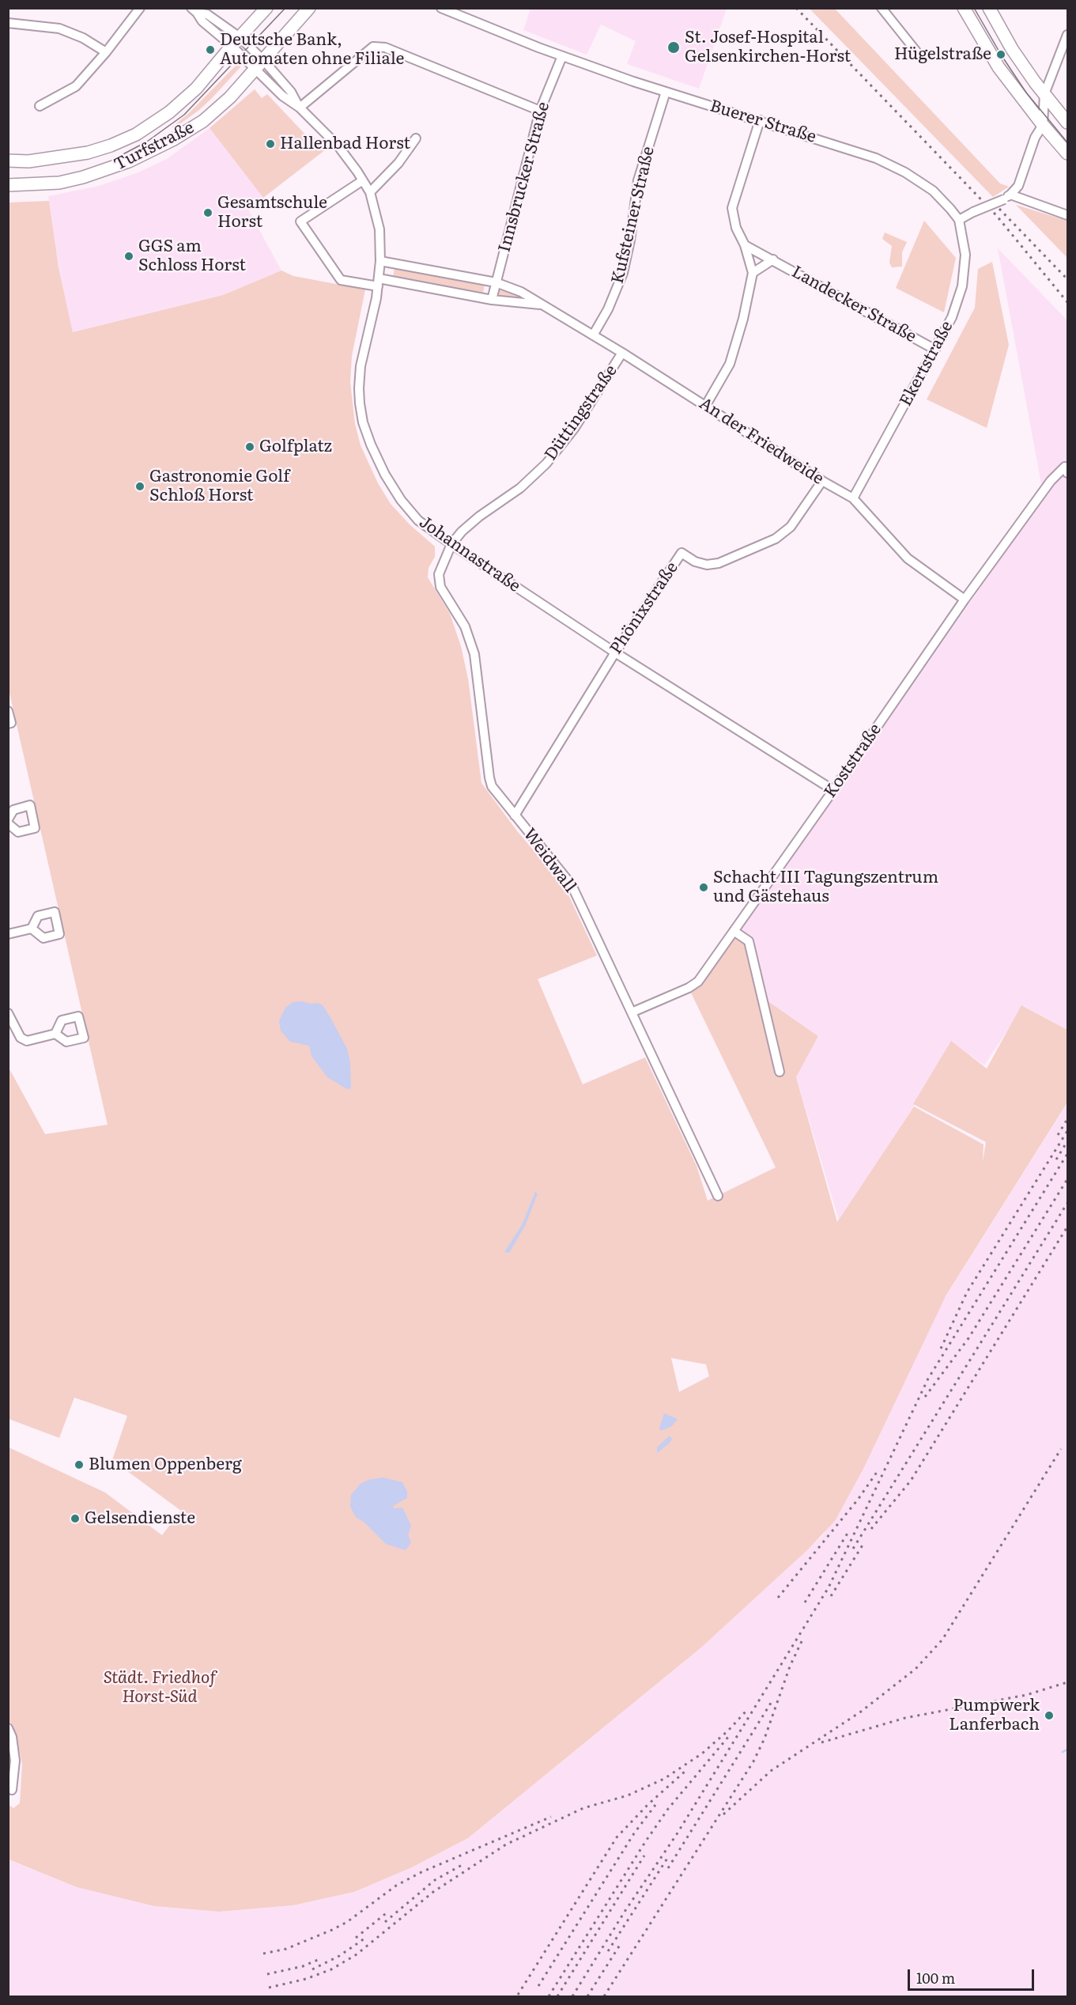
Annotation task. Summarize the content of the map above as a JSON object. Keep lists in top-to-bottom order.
{
  "streets": {
    "main road": ["Turfstraße"],
    "street": [
      "Buerer Straße",
      "Innsbrucker Straße",
      "Kufsteiner Straße",
      "Landecker Straße",
      "Ekertstraße",
      "Düttingstraße",
      "An der Friedweide",
      "Johannastraße",
      "Phönixstraße",
      "Koststraße",
      "Weidwall"
    ]
  },
  "crossings": [
    ["Buerer Straße", "Innsbrucker Straße"],
    ["Buerer Straße", "Kufsteiner Straße"],
    ["Buerer Straße", "Ekertstraße"],
    ["Turfstraße", "Johannastraße"],
    ["Innsbrucker Straße", "An der Friedweide"],
    ["Kufsteiner Straße", "An der Friedweide"],
    ["Landecker Straße", "Ekertstraße"],
    ["Ekertstraße", "An der Friedweide"],
    ["Düttingstraße", "An der Friedweide"],
    ["Düttingstraße", "Johannastraße"],
    ["Düttingstraße", "Weidwall"],
    ["An der Friedweide", "Johannastraße"],
    ["An der Friedweide", "Phönixstraße"],
    ["An der Friedweide", "Koststraße"],
    ["Johannastraße", "Phönixstraße"],
    ["Johannastraße", "Koststraße"],
    ["Johannastraße", "Weidwall"],
    ["Phönixstraße", "Weidwall"],
    ["Koststraße", "Weidwall"]
  ],
  "parks": ["Städt. Friedhof Horst-Süd"],
  "places": [
    "St. Josef-Hospital Gelsenkirchen-Horst",
    "Deutsche Bank, Automaten ohne Filiale",
    "Hügelstraße",
    "Hallenbad Horst",
    "Gesamtschule Horst",
    "GGS am Schloss Horst",
    "Golfplatz",
    "Gastronomie Golf Schloß Horst",
    "Schacht III Tagungszentrum und Gästehaus",
    "Blumen Oppenberg",
    "Gelsendienste",
    "Pumpwerk Lanferbach"
  ],
  "scale_bar": "100 m"
}
